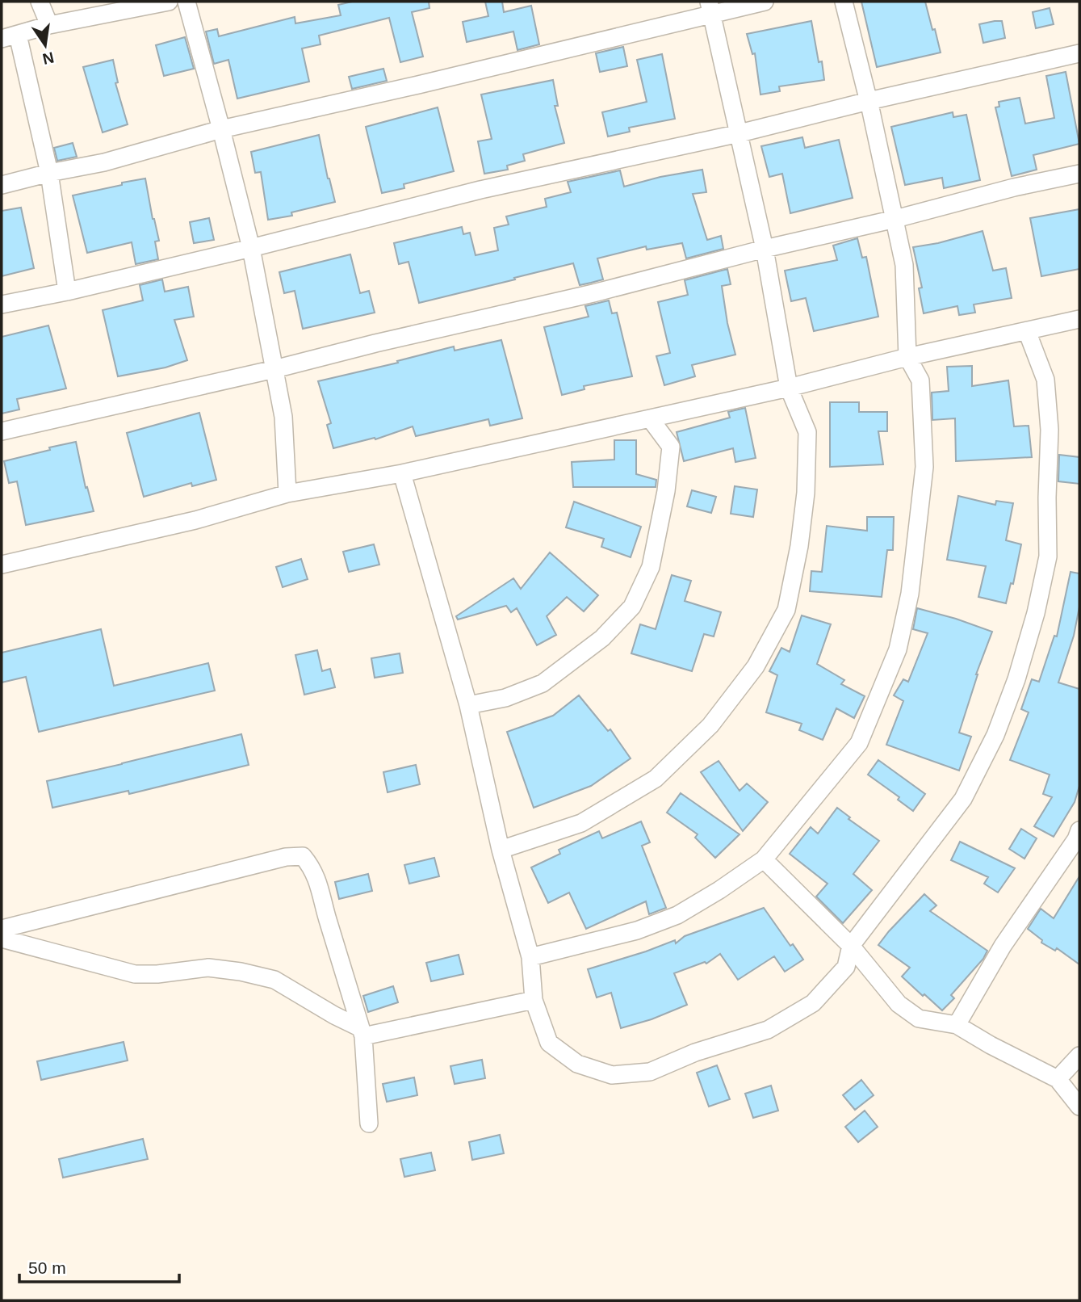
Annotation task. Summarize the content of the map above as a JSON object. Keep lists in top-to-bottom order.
{
  "scale_bar": "50 m",
  "north": "bottom"
}
